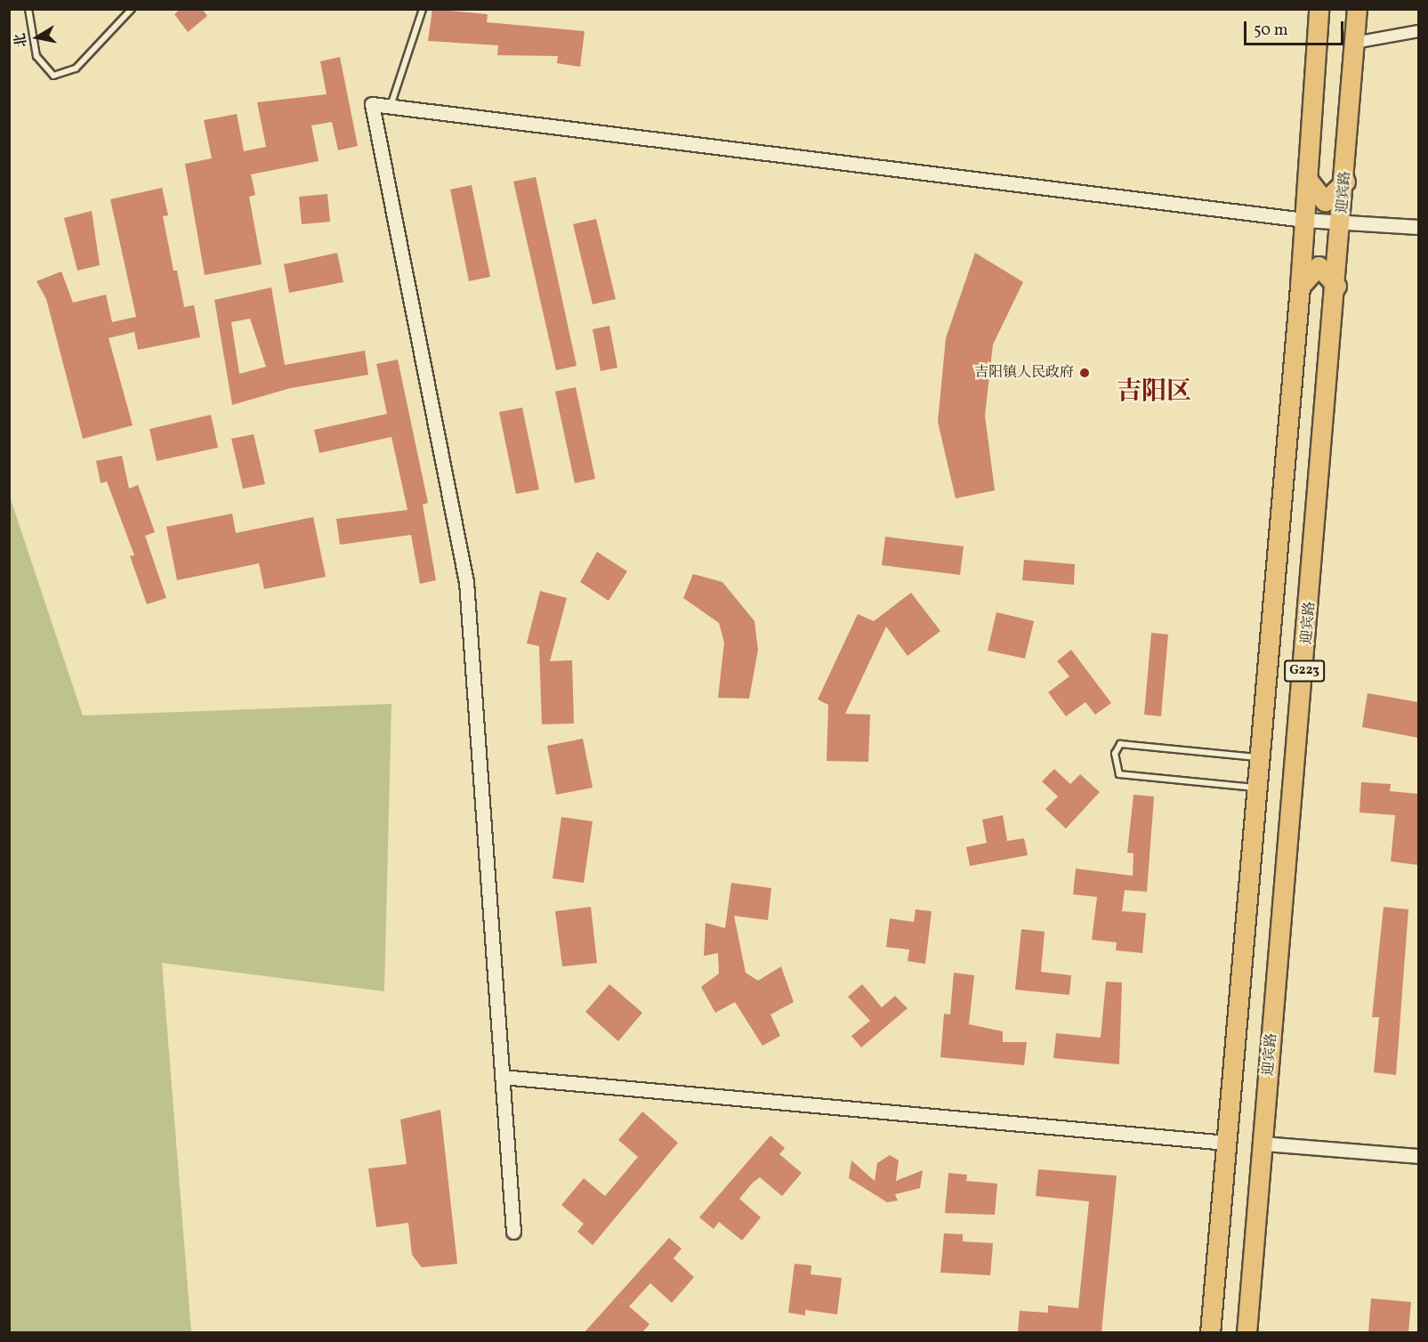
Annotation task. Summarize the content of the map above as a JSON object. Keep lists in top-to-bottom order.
{
  "streets": {
    "highway": ["迎宾路", "G223"]
  },
  "districts": ["吉阳区"],
  "places": ["吉阳镇人民政府"],
  "scale_bar": "50 m",
  "north": "left"
}
